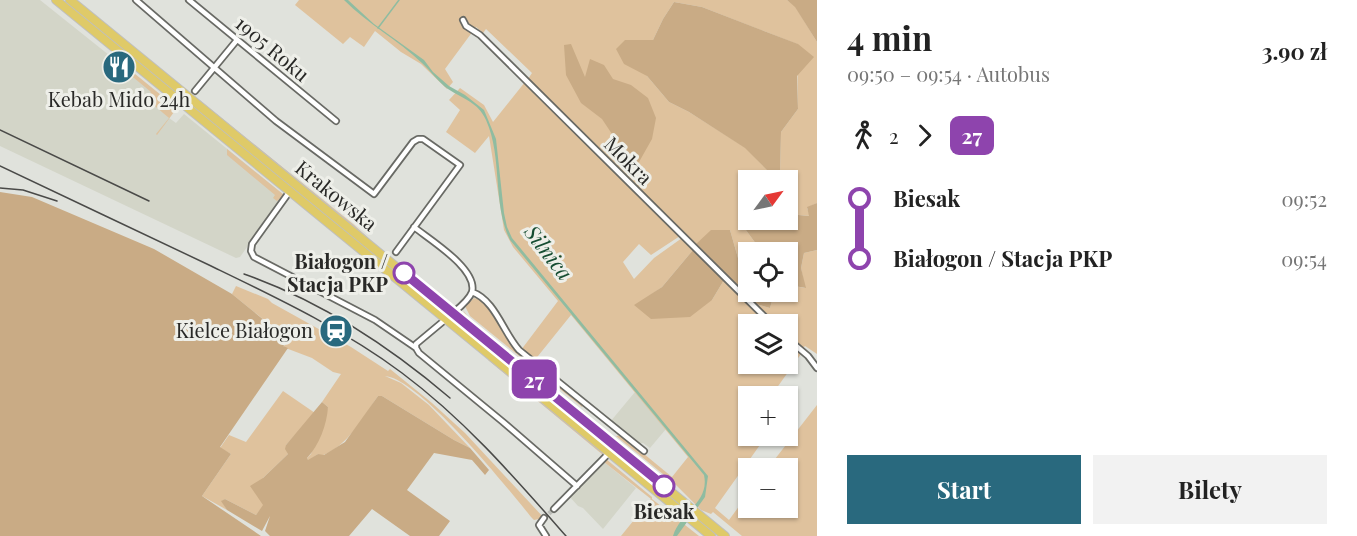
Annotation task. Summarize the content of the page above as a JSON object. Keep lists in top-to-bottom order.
{
  "streets": {
    "main road": ["Krakowska"],
    "street": ["1905 Roku", "Mokra"]
  },
  "water": ["Silnica"],
  "places": {
    "restaurant": ["Kebab Mido 24h"],
    "other": ["Białogon / Stacja PKP", "Biesak"],
    "station": ["Kielce Białogon"]
  },
  "lines": ["bus line 27"],
  "north": "top right",
  "page": {
    "on_map": "27",
    "heading": ["4 min", "09:50 – 09:54 · Autobus", "3.90 zł"],
    "legs": ["2", "27"],
    "list": [
      {
        "name": "Biesak",
        "value": "09:52"
      },
      {
        "name": "Białogon / Stacja PKP",
        "value": "09:54"
      }
    ],
    "map_buttons": ["+", "−"],
    "buttons": ["Start", "Bilety"]
  }
}
